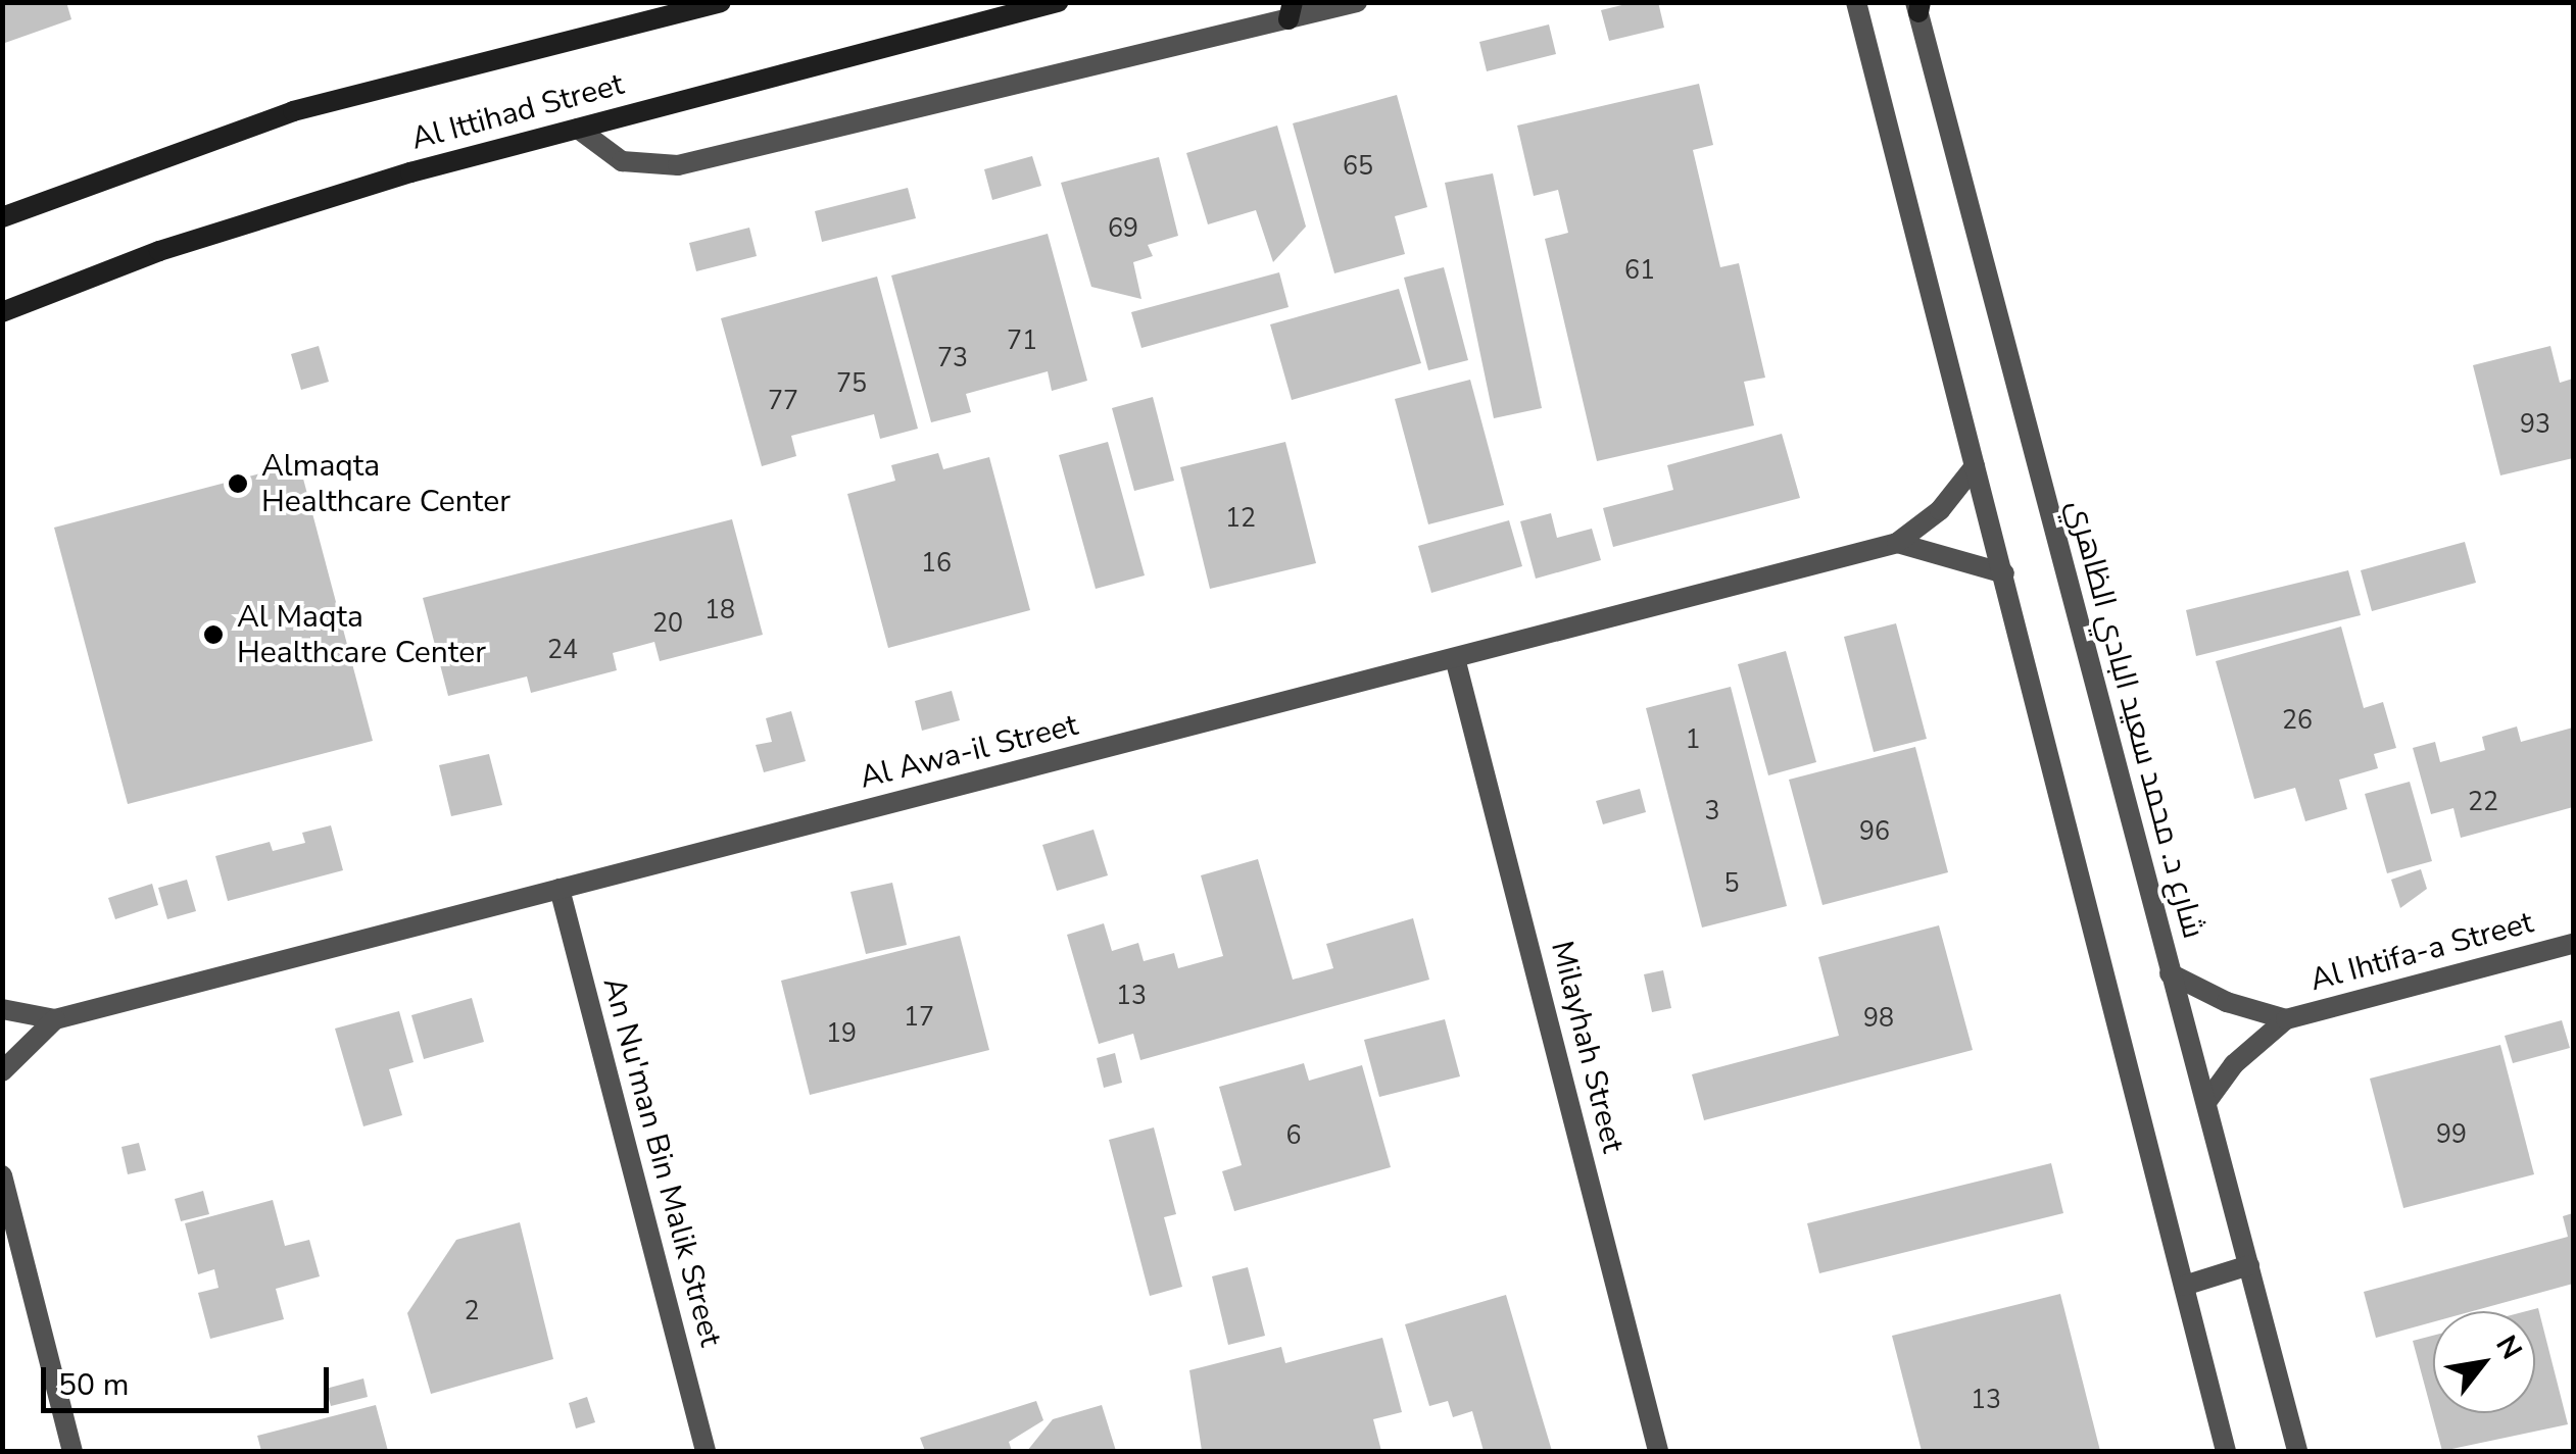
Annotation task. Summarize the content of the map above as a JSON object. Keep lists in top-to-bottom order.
{
  "streets": {
    "main road": ["Al Ittihad Street"],
    "street": [
      "شارع د. محمد سعيد البادي الظاهري",
      "Al Awa-il Street",
      "Al Ihtifa-a Street",
      "Milayhah Street",
      "An Nu'man Bin Malik Street"
    ]
  },
  "crossings": [
    ["شارع د. محمد سعيد البادي الظاهري", "Al Ihtifa-a Street"],
    ["Al Awa-il Street", "Milayhah Street"],
    ["Al Awa-il Street", "An Nu'man Bin Malik Street"]
  ],
  "places": ["Almaqta Healthcare Center", "Al Maqta Healthcare Center"],
  "house_numbers": [
    "65",
    "69",
    "61",
    "71",
    "73",
    "75",
    "77",
    "93",
    "12",
    "16",
    "18",
    "20",
    "24",
    "26",
    "1",
    "22",
    "3",
    "96",
    "5",
    "13",
    "17",
    "98",
    "19",
    "99",
    "6",
    "2",
    "13"
  ],
  "scale_bar": "50 m",
  "north": "top right"
}
